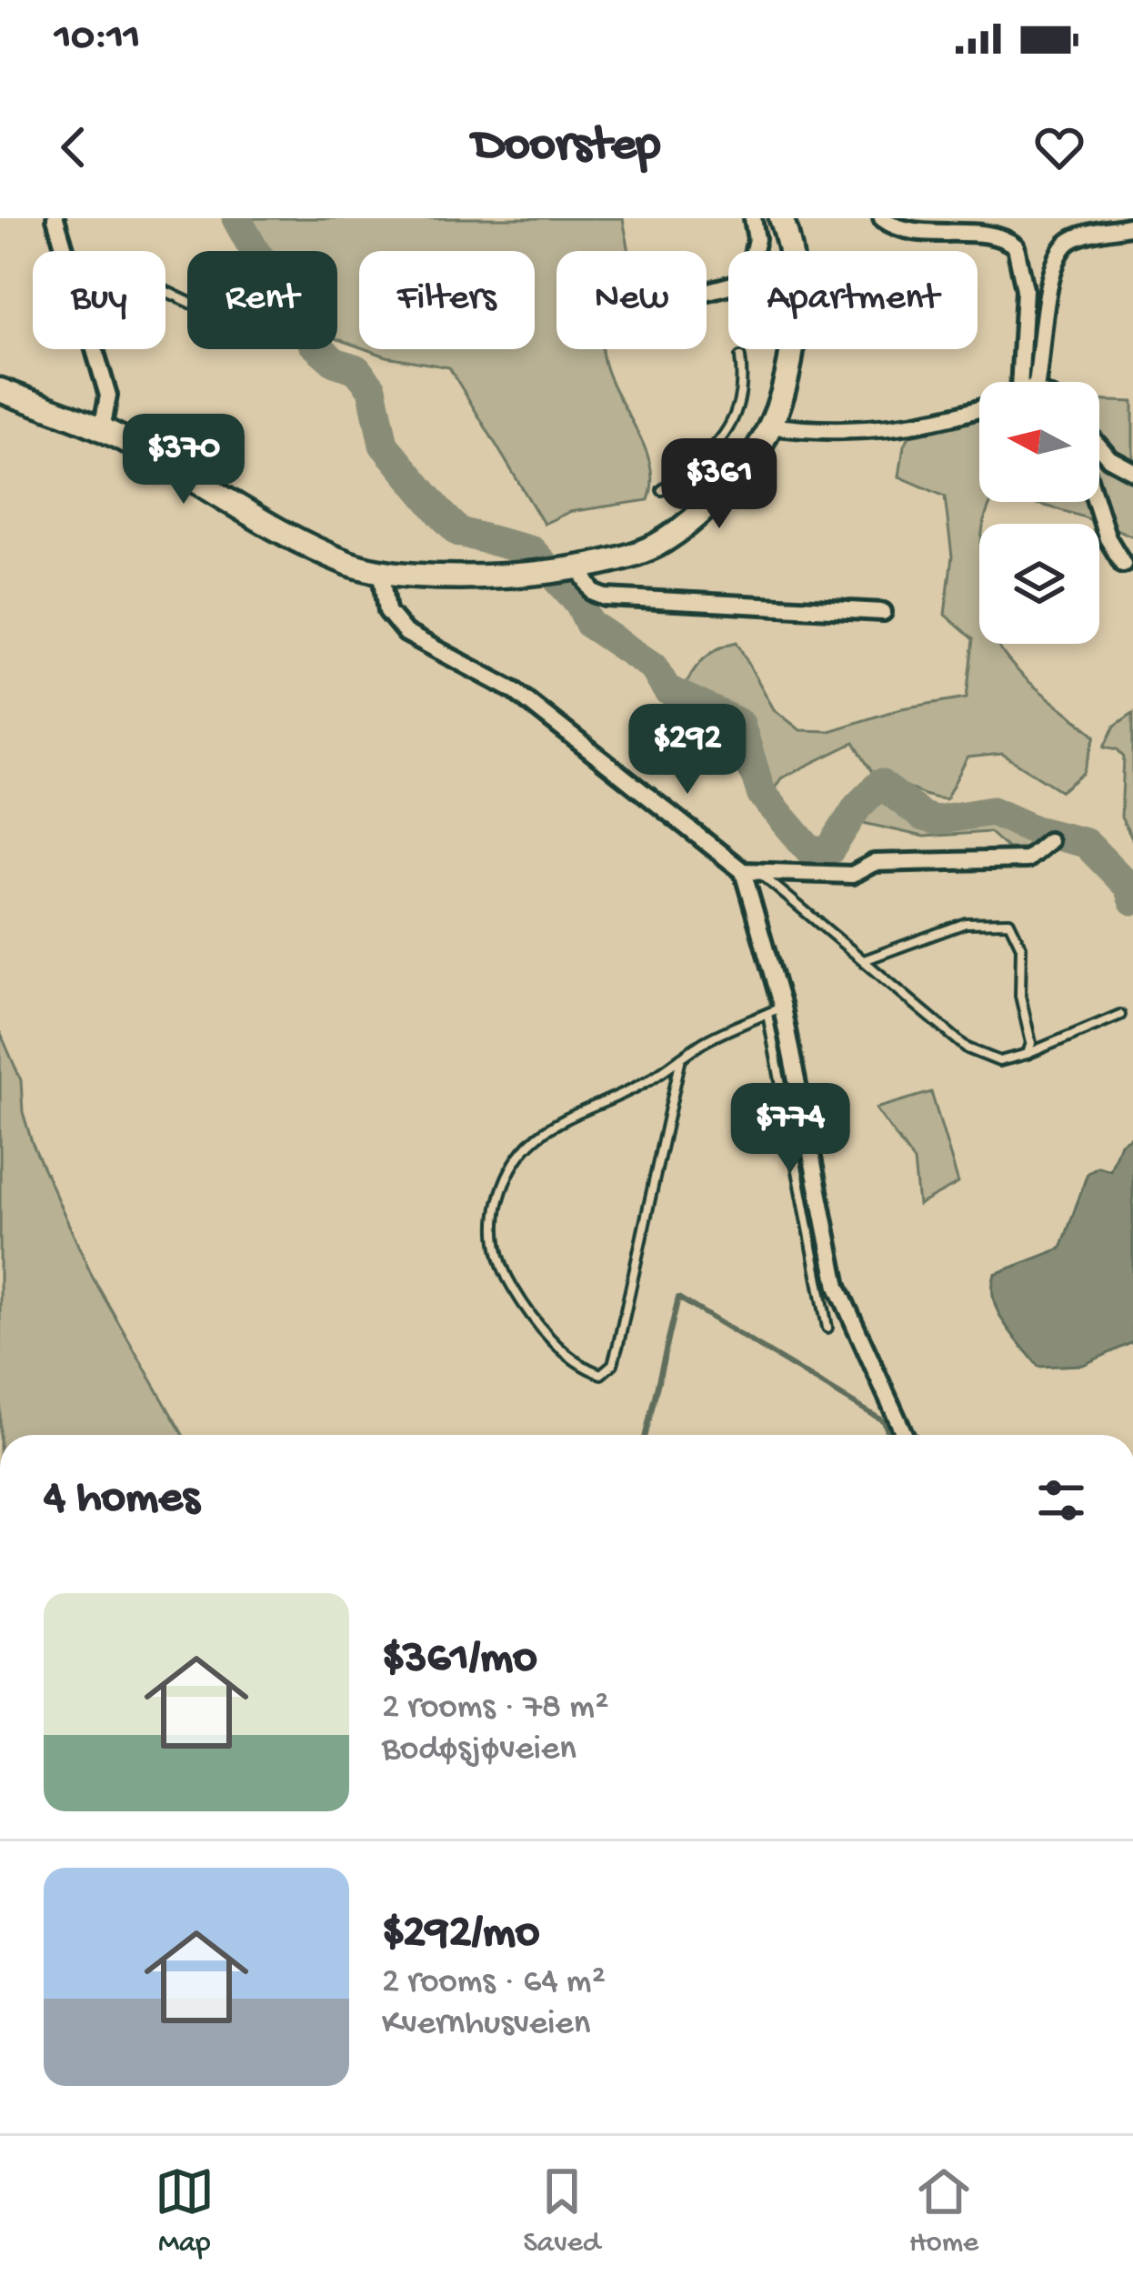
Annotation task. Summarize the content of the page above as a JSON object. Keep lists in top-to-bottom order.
{
  "north": "left",
  "page": {
    "status": "10:11",
    "header": "Doorstep",
    "chip": [
      "Buy",
      "Rent",
      "Filters",
      "New",
      "Apartment"
    ],
    "price": [
      "$370",
      "$361",
      "$292",
      "$774"
    ],
    "heading": "4 homes",
    "list": [
      {
        "name": "$361/mo",
        "note": "2 rooms · 78 m² · Bodøsjøveien"
      },
      {
        "name": "$292/mo",
        "note": "2 rooms · 64 m² · Kvernhusveien"
      }
    ],
    "tabs": ["Map", "Saved", "Home"]
  }
}
